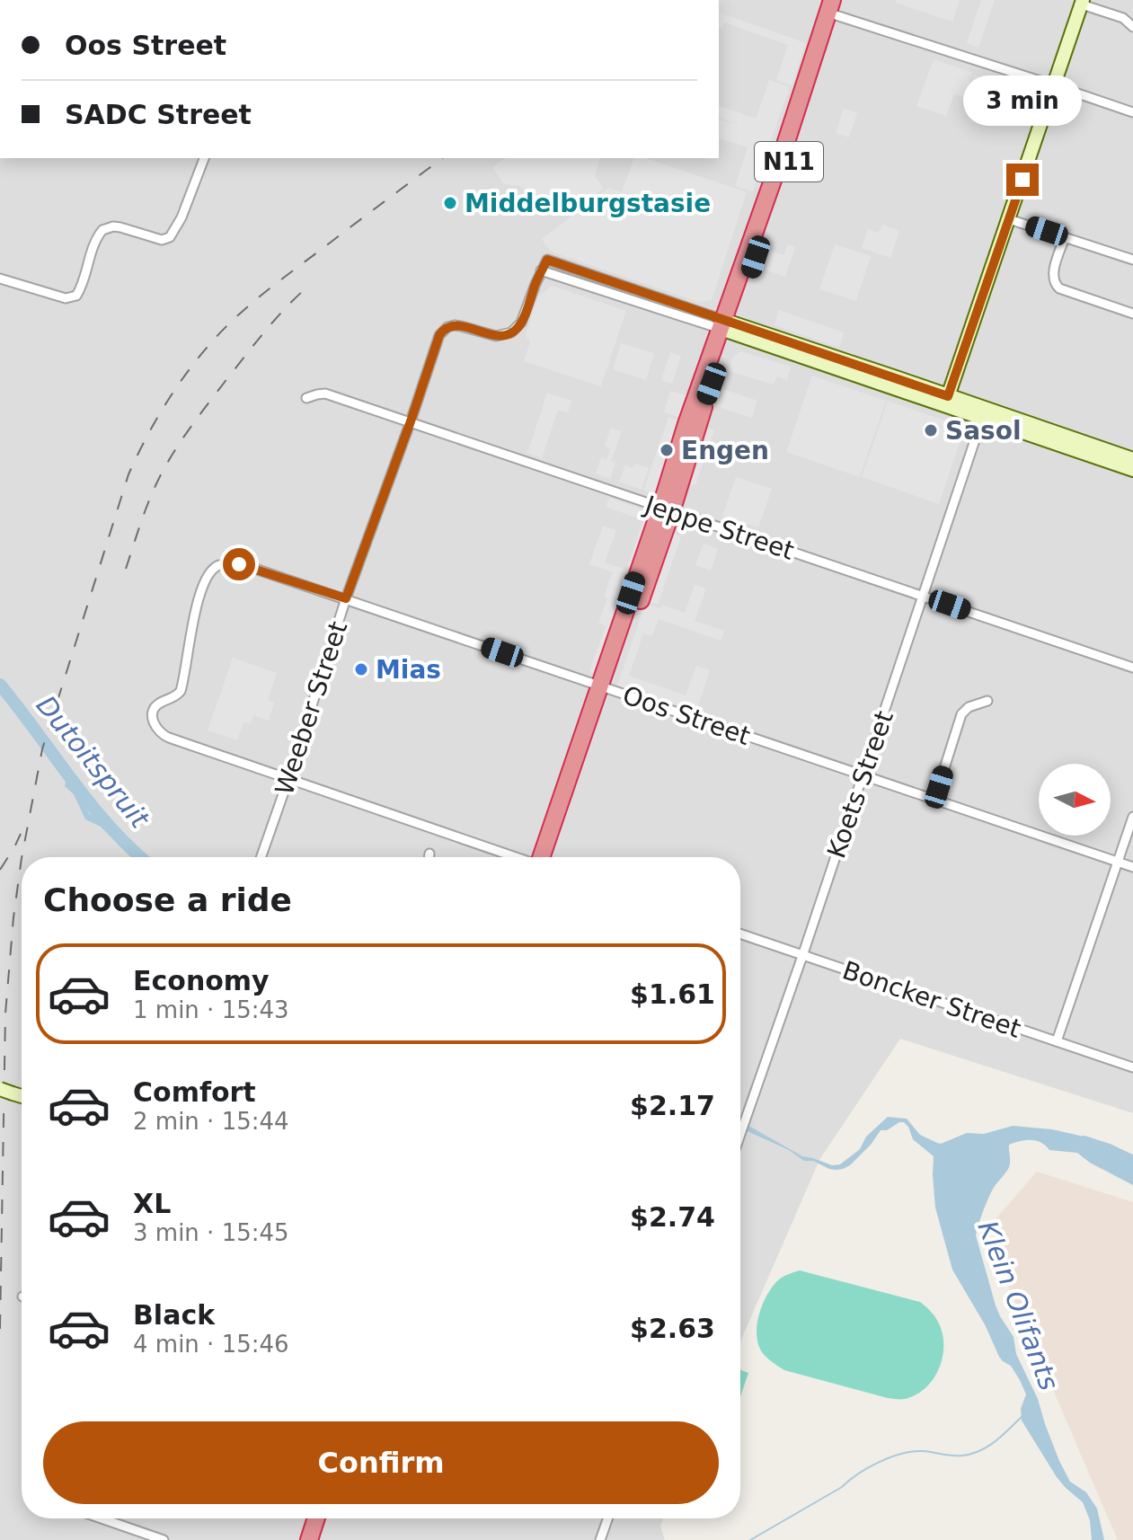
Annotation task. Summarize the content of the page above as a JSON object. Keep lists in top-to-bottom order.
{
  "streets": {
    "highway": ["N11"],
    "street": [
      "Jeppe Street",
      "Weeber Street",
      "Oos Street",
      "Koets Street",
      "Boncker Street"
    ]
  },
  "crossings": [
    ["N11", "Jeppe Street"],
    ["N11", "Weeber Street"],
    ["N11", "Oos Street"],
    ["Jeppe Street", "Weeber Street"],
    ["Jeppe Street", "Koets Street"],
    ["Weeber Street", "Oos Street"],
    ["Oos Street", "Koets Street"],
    ["Koets Street", "Boncker Street"]
  ],
  "water": ["Dutoitspruit", "Klein Olifants"],
  "places": [
    "Middelburgstasie",
    "Sasol",
    "Engen",
    "Mias"
  ],
  "north": "right",
  "page": {
    "banner": ["Oos Street", "SADC Street"],
    "bubble": "3 min",
    "heading": "Choose a ride",
    "list": [
      {
        "name": "Economy",
        "note": "1 min · 15:43",
        "value": "$1.61"
      },
      {
        "name": "Comfort",
        "note": "2 min · 15:44",
        "value": "$2.17"
      },
      {
        "name": "XL",
        "note": "3 min · 15:45",
        "value": "$2.74"
      },
      {
        "name": "Black",
        "note": "4 min · 15:46",
        "value": "$2.63"
      }
    ],
    "buttons": "Confirm"
  }
}
